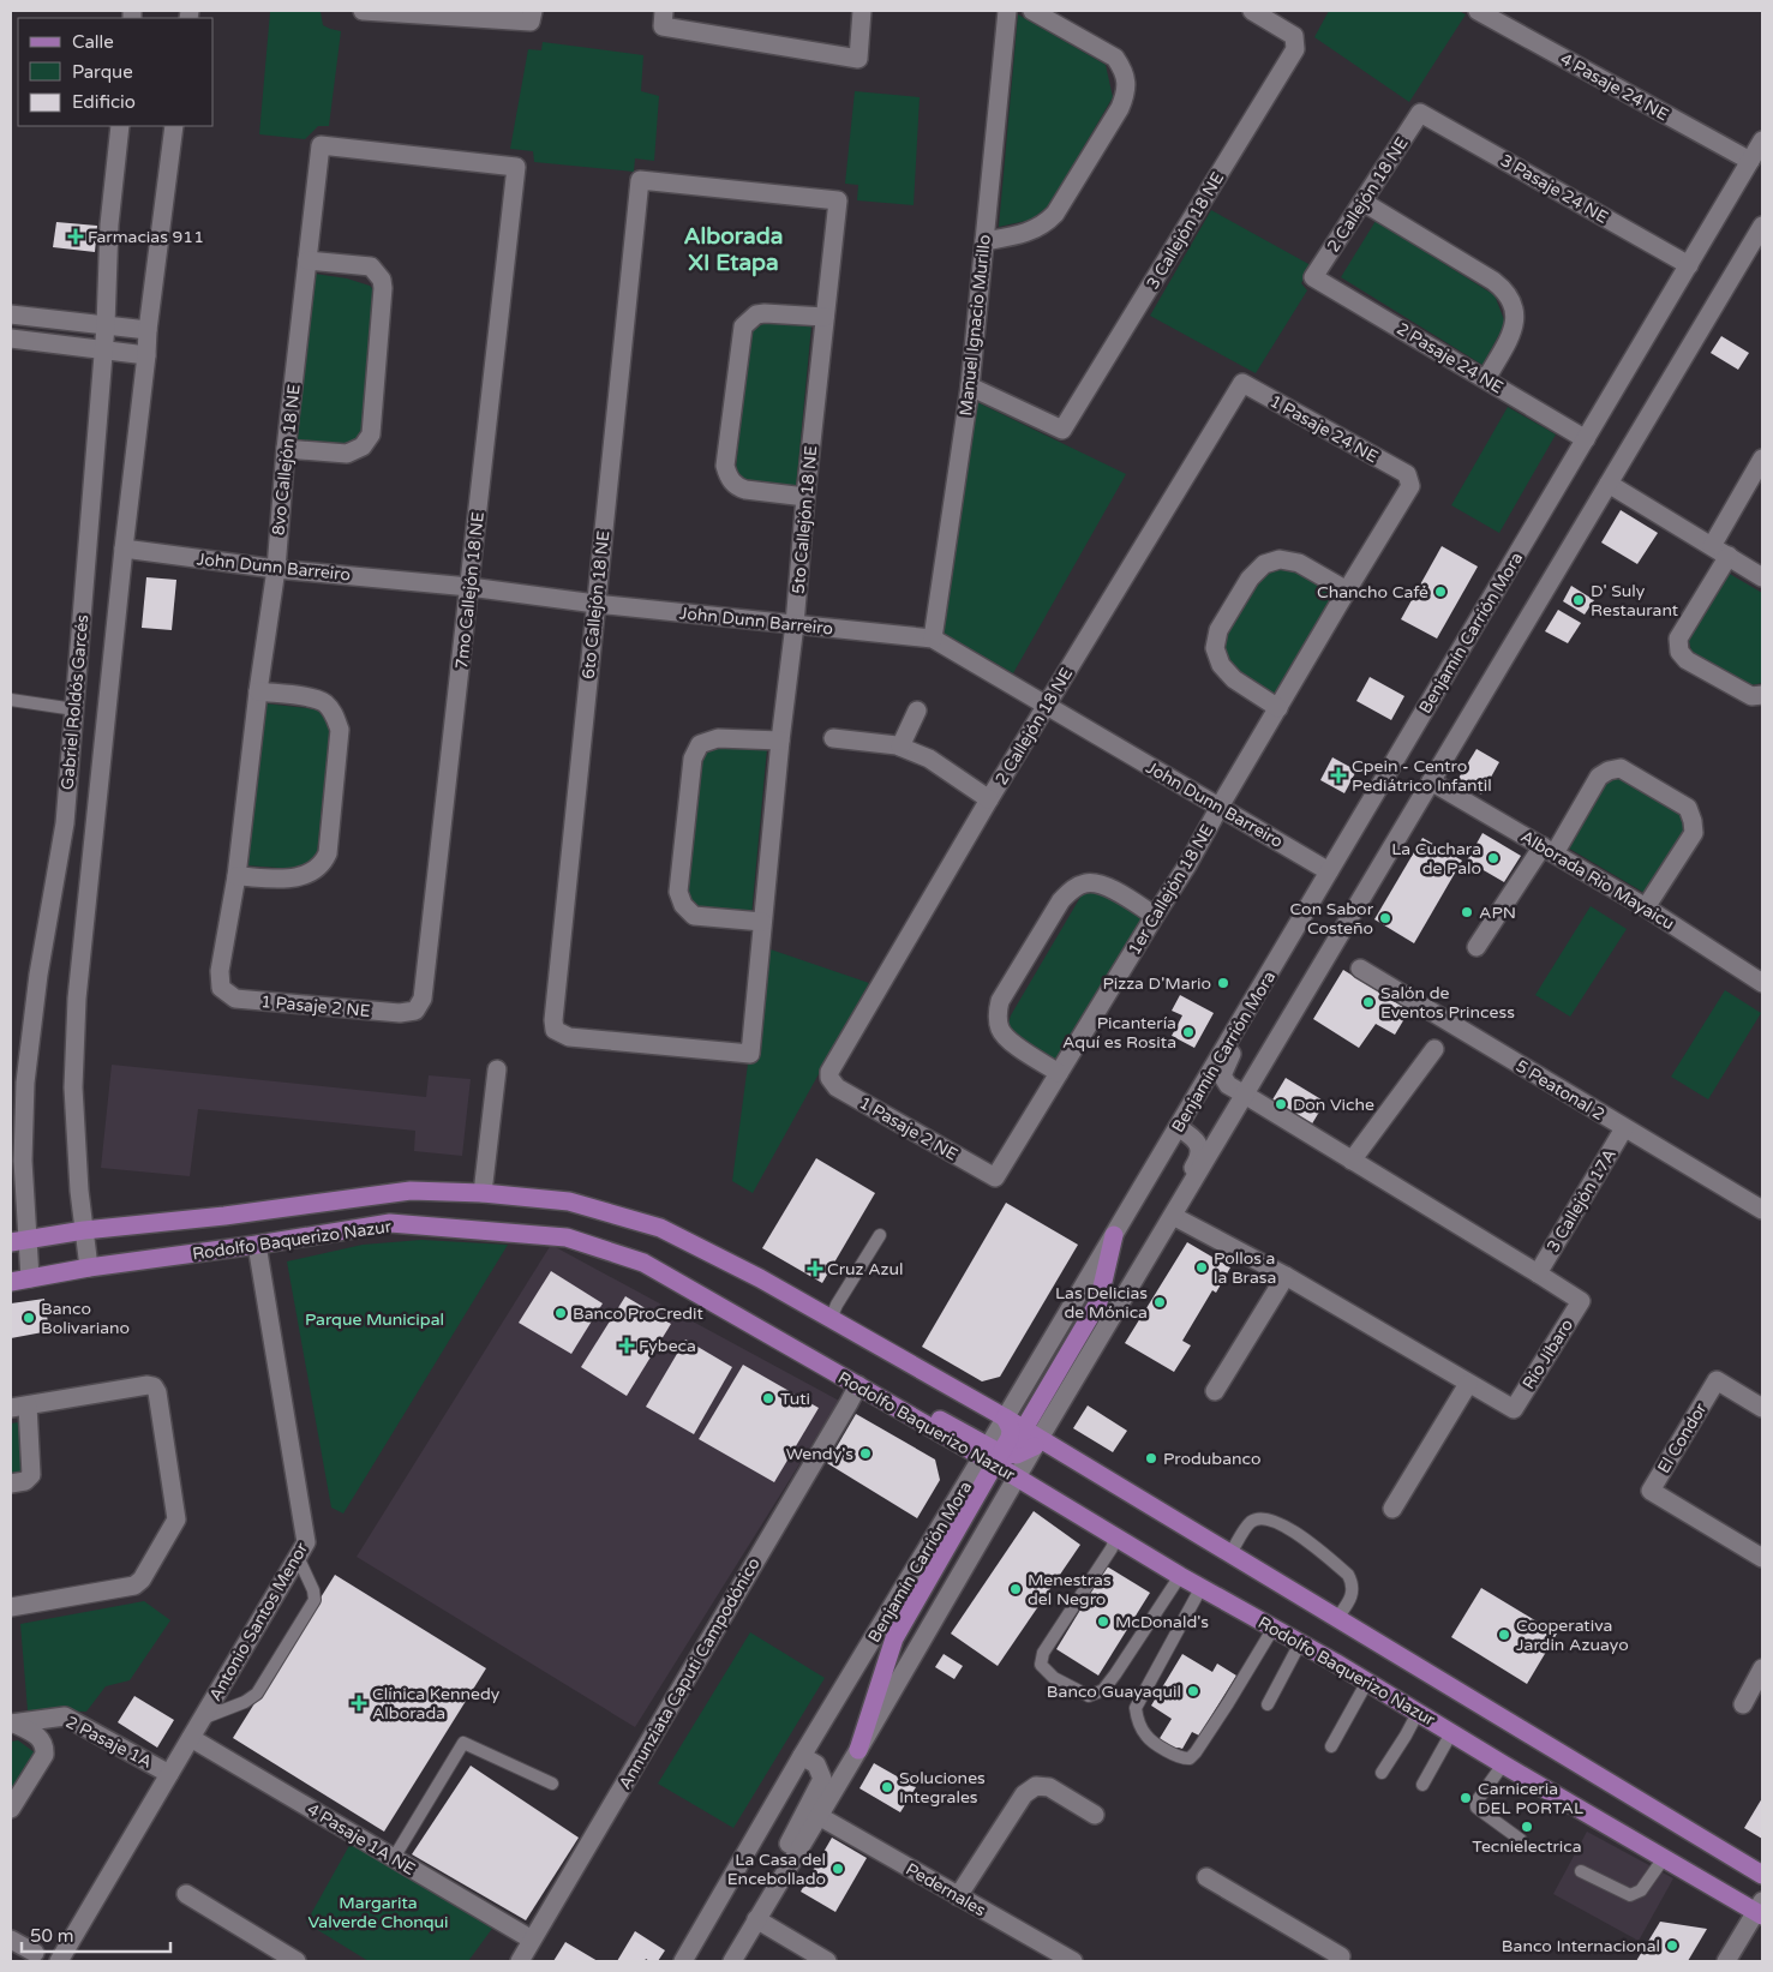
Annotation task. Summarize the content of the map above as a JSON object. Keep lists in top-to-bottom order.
{
  "streets": {
    "main road": ["Rodolfo Baquerizo Nazur"],
    "street": [
      "4 Pasaje 24 NE",
      "3 Pasaje 24 NE",
      "2 Callejón 18 NE",
      "3 Callejón 18 NE",
      "Manuel Ignacio Murillo",
      "2 Pasaje 24 NE",
      "1 Pasaje 24 NE",
      "8vo Callejón 18 NE",
      "5to Callejón 18 NE",
      "John Dunn Barreiro",
      "7mo Callejón 18 NE",
      "6to Callejón 18 NE",
      "Benjamín Carrión Mora",
      "Gabriel Roldós Garcés",
      "Alborada Rio Mayaicu",
      "1er Callejón 18 NE",
      "1 Pasaje 2 NE",
      "5 Peatonal 2",
      "3 Callejón 17A",
      "Río Jíbaro",
      "El Condor",
      "Antonio Santos Menor",
      "Annunziata Caputi Campodónico",
      "2 Pasaje 1A",
      "4 Pasaje 1A NE",
      "Pedernales"
    ]
  },
  "crossings": [
    ["4 Pasaje 24 NE", "Benjamín Carrión Mora"],
    ["3 Pasaje 24 NE", "2 Callejón 18 NE"],
    ["3 Pasaje 24 NE", "Benjamín Carrión Mora"],
    ["2 Callejón 18 NE", "2 Pasaje 24 NE"],
    ["2 Callejón 18 NE", "1 Pasaje 24 NE"],
    ["2 Callejón 18 NE", "John Dunn Barreiro"],
    ["2 Callejón 18 NE", "1 Pasaje 2 NE"],
    ["3 Callejón 18 NE", "Manuel Ignacio Murillo"],
    ["Manuel Ignacio Murillo", "John Dunn Barreiro"],
    ["2 Pasaje 24 NE", "Benjamín Carrión Mora"],
    ["1 Pasaje 24 NE", "1er Callejón 18 NE"],
    ["8vo Callejón 18 NE", "John Dunn Barreiro"],
    ["8vo Callejón 18 NE", "7mo Callejón 18 NE"],
    ["8vo Callejón 18 NE", "1 Pasaje 2 NE"],
    ["5to Callejón 18 NE", "John Dunn Barreiro"],
    ["5to Callejón 18 NE", "6to Callejón 18 NE"],
    ["John Dunn Barreiro", "7mo Callejón 18 NE"],
    ["John Dunn Barreiro", "6to Callejón 18 NE"],
    ["John Dunn Barreiro", "Benjamín Carrión Mora"],
    ["John Dunn Barreiro", "Gabriel Roldós Garcés"],
    ["John Dunn Barreiro", "1er Callejón 18 NE"],
    ["7mo Callejón 18 NE", "1 Pasaje 2 NE"],
    ["Benjamín Carrión Mora", "Rodolfo Baquerizo Nazur"],
    ["Benjamín Carrión Mora", "Río Jíbaro"],
    ["Gabriel Roldós Garcés", "Rodolfo Baquerizo Nazur"],
    ["1er Callejón 18 NE", "1 Pasaje 2 NE"],
    ["5 Peatonal 2", "3 Callejón 17A"],
    ["3 Callejón 17A", "Río Jíbaro"],
    ["Rodolfo Baquerizo Nazur", "Antonio Santos Menor"],
    ["Rodolfo Baquerizo Nazur", "Annunziata Caputi Campodónico"],
    ["Antonio Santos Menor", "2 Pasaje 1A"],
    ["Antonio Santos Menor", "4 Pasaje 1A NE"],
    ["Annunziata Caputi Campodónico", "4 Pasaje 1A NE"]
  ],
  "districts": ["Alborada XI Etapa"],
  "parks": ["Parque Municipal", "Margarita Valverde Chonqui"],
  "places": {
    "health": [
      "Farmacias 911",
      "Cpein - Centro Pediátrico Infantil",
      "Cruz Azul",
      "Fybeca",
      "Clínica Kennedy Alborada"
    ],
    "other": [
      "Chancho Café",
      "D' Suly Restaurant",
      "La Cuchara de Palo",
      "APN",
      "Con Sabor Costeño",
      "Pizza D'Mario",
      "Salón de Eventos Princess",
      "Picantería Aquí es Rosita",
      "Don Viche",
      "Pollos a la Brasa",
      "Las Delicias de Mónica",
      "Banco ProCredit",
      "Banco Bolivariano",
      "Tuti",
      "Wendy's",
      "Produbanco",
      "Menestras del Negro",
      "McDonald's",
      "Cooperativa Jardin Azuayo",
      "Banco Guayaquil",
      "Soluciones Integrales",
      "Carniceria DEL PORTAL",
      "Tecnielectrica",
      "La Casa del Encebollado",
      "Banco Internacional"
    ]
  },
  "legend": ["Calle", "Parque", "Edificio"],
  "scale_bar": "50 m"
}
